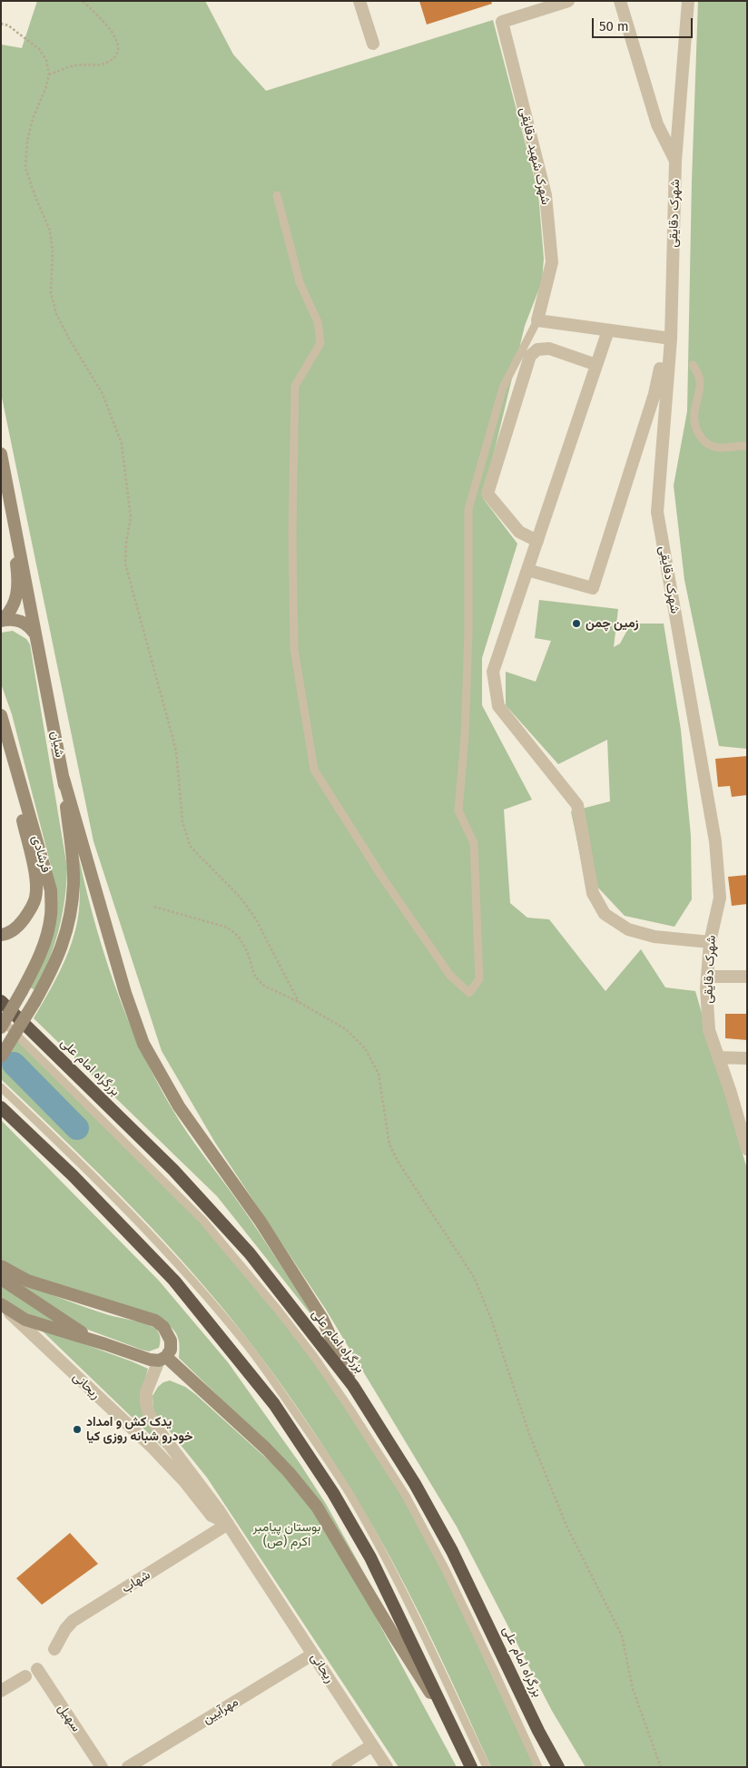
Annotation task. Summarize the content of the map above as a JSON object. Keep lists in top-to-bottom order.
{
  "streets": {
    "highway": ["بزرگراه امام علی"],
    "main road": ["شیان", "فرشادی", "ریحانی"],
    "street": [
      "شهرک شهید دقایقی",
      "شهرک دقایقی",
      "شهاب",
      "مهرآیین",
      "سهیل"
    ]
  },
  "crossings": [
    ["ریحانی", "شهاب"],
    ["ریحانی", "مهرآیین"]
  ],
  "parks": ["بوستان پیامبر اکرم (ص)"],
  "places": ["زمین چمن", "یدک کش و امداد خودرو شبانه روزی کیا"],
  "scale_bar": "50 m"
}
